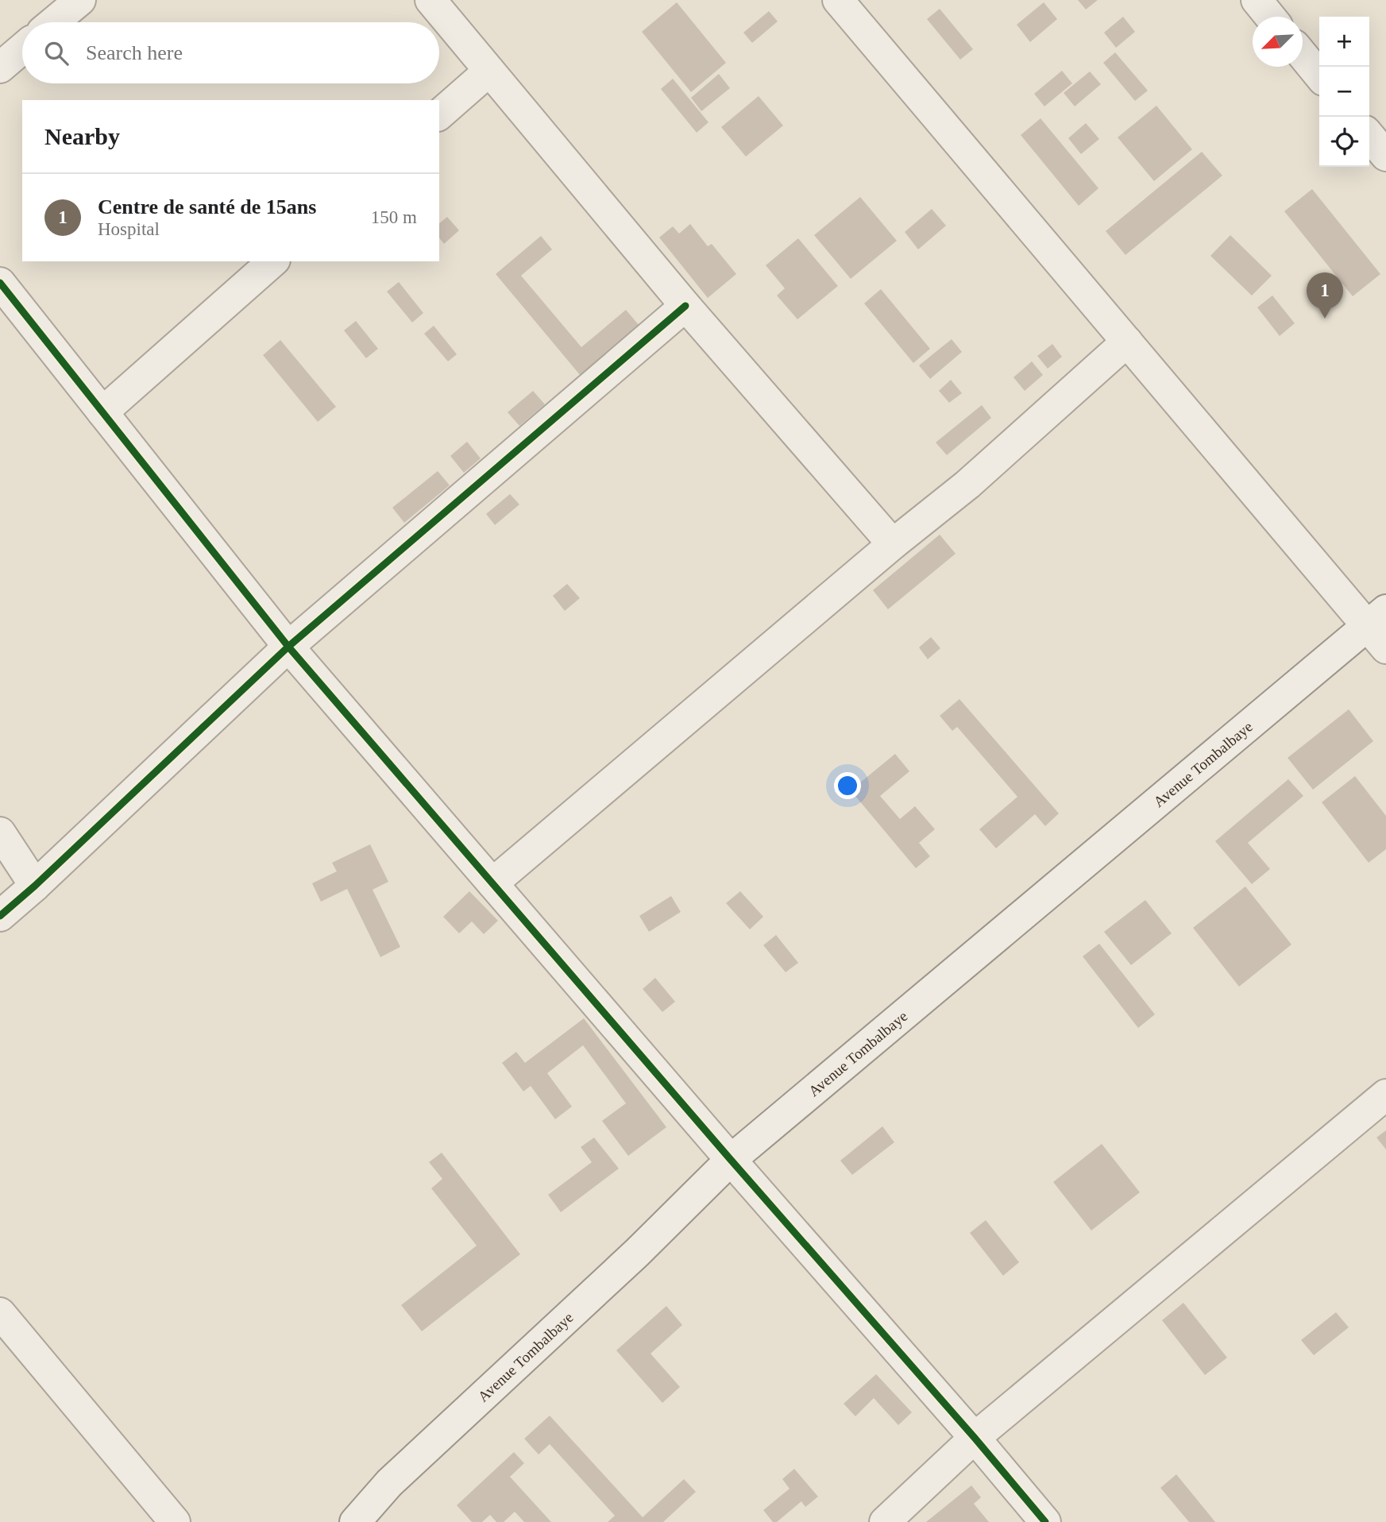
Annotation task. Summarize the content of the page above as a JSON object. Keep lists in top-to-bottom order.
{
  "streets": {
    "street": ["Avenue Tombalbaye"]
  },
  "north": "bottom left",
  "page": {
    "map_buttons": ["+", "−"],
    "search": "Search here",
    "heading": "Nearby",
    "list": [
      {
        "mark": "1",
        "name": "Centre de santé de 15ans",
        "note": "Hospital",
        "value": "150 m"
      }
    ],
    "pins": "1"
  }
}
